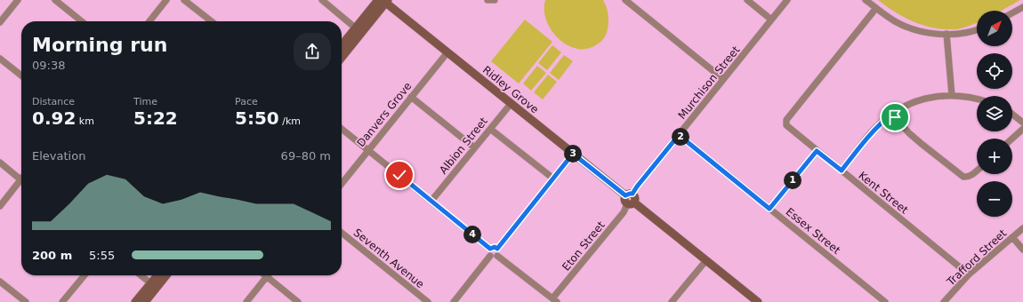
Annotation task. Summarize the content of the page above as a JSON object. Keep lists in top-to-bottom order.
{
  "streets": {
    "street": [
      "Murchison Street",
      "Ridley Grove",
      "Danvers Grove",
      "Albion Street",
      "Kent Street",
      "Essex Street",
      "Eton Street",
      "Trafford Street",
      "Seventh Avenue"
    ]
  },
  "crossings": [
    ["Murchison Street", "Ridley Grove"],
    ["Murchison Street", "Essex Street"],
    ["Ridley Grove", "Danvers Grove"],
    ["Ridley Grove", "Albion Street"],
    ["Kent Street", "Trafford Street"]
  ],
  "north": "top right",
  "page": {
    "map_buttons": ["+", "−"],
    "heading": ["Morning run", "09:38"],
    "stats": [
      ["Distance", "0.92 km"],
      ["Time", "5:22"],
      ["Pace", "5:50 /km"]
    ],
    "pins": [
      "2",
      "3",
      "1",
      "4"
    ],
    "chart": ["Elevation", "69–80 m"],
    "list": [
      {
        "name": "200 m",
        "note": "5:55"
      }
    ]
  }
}
